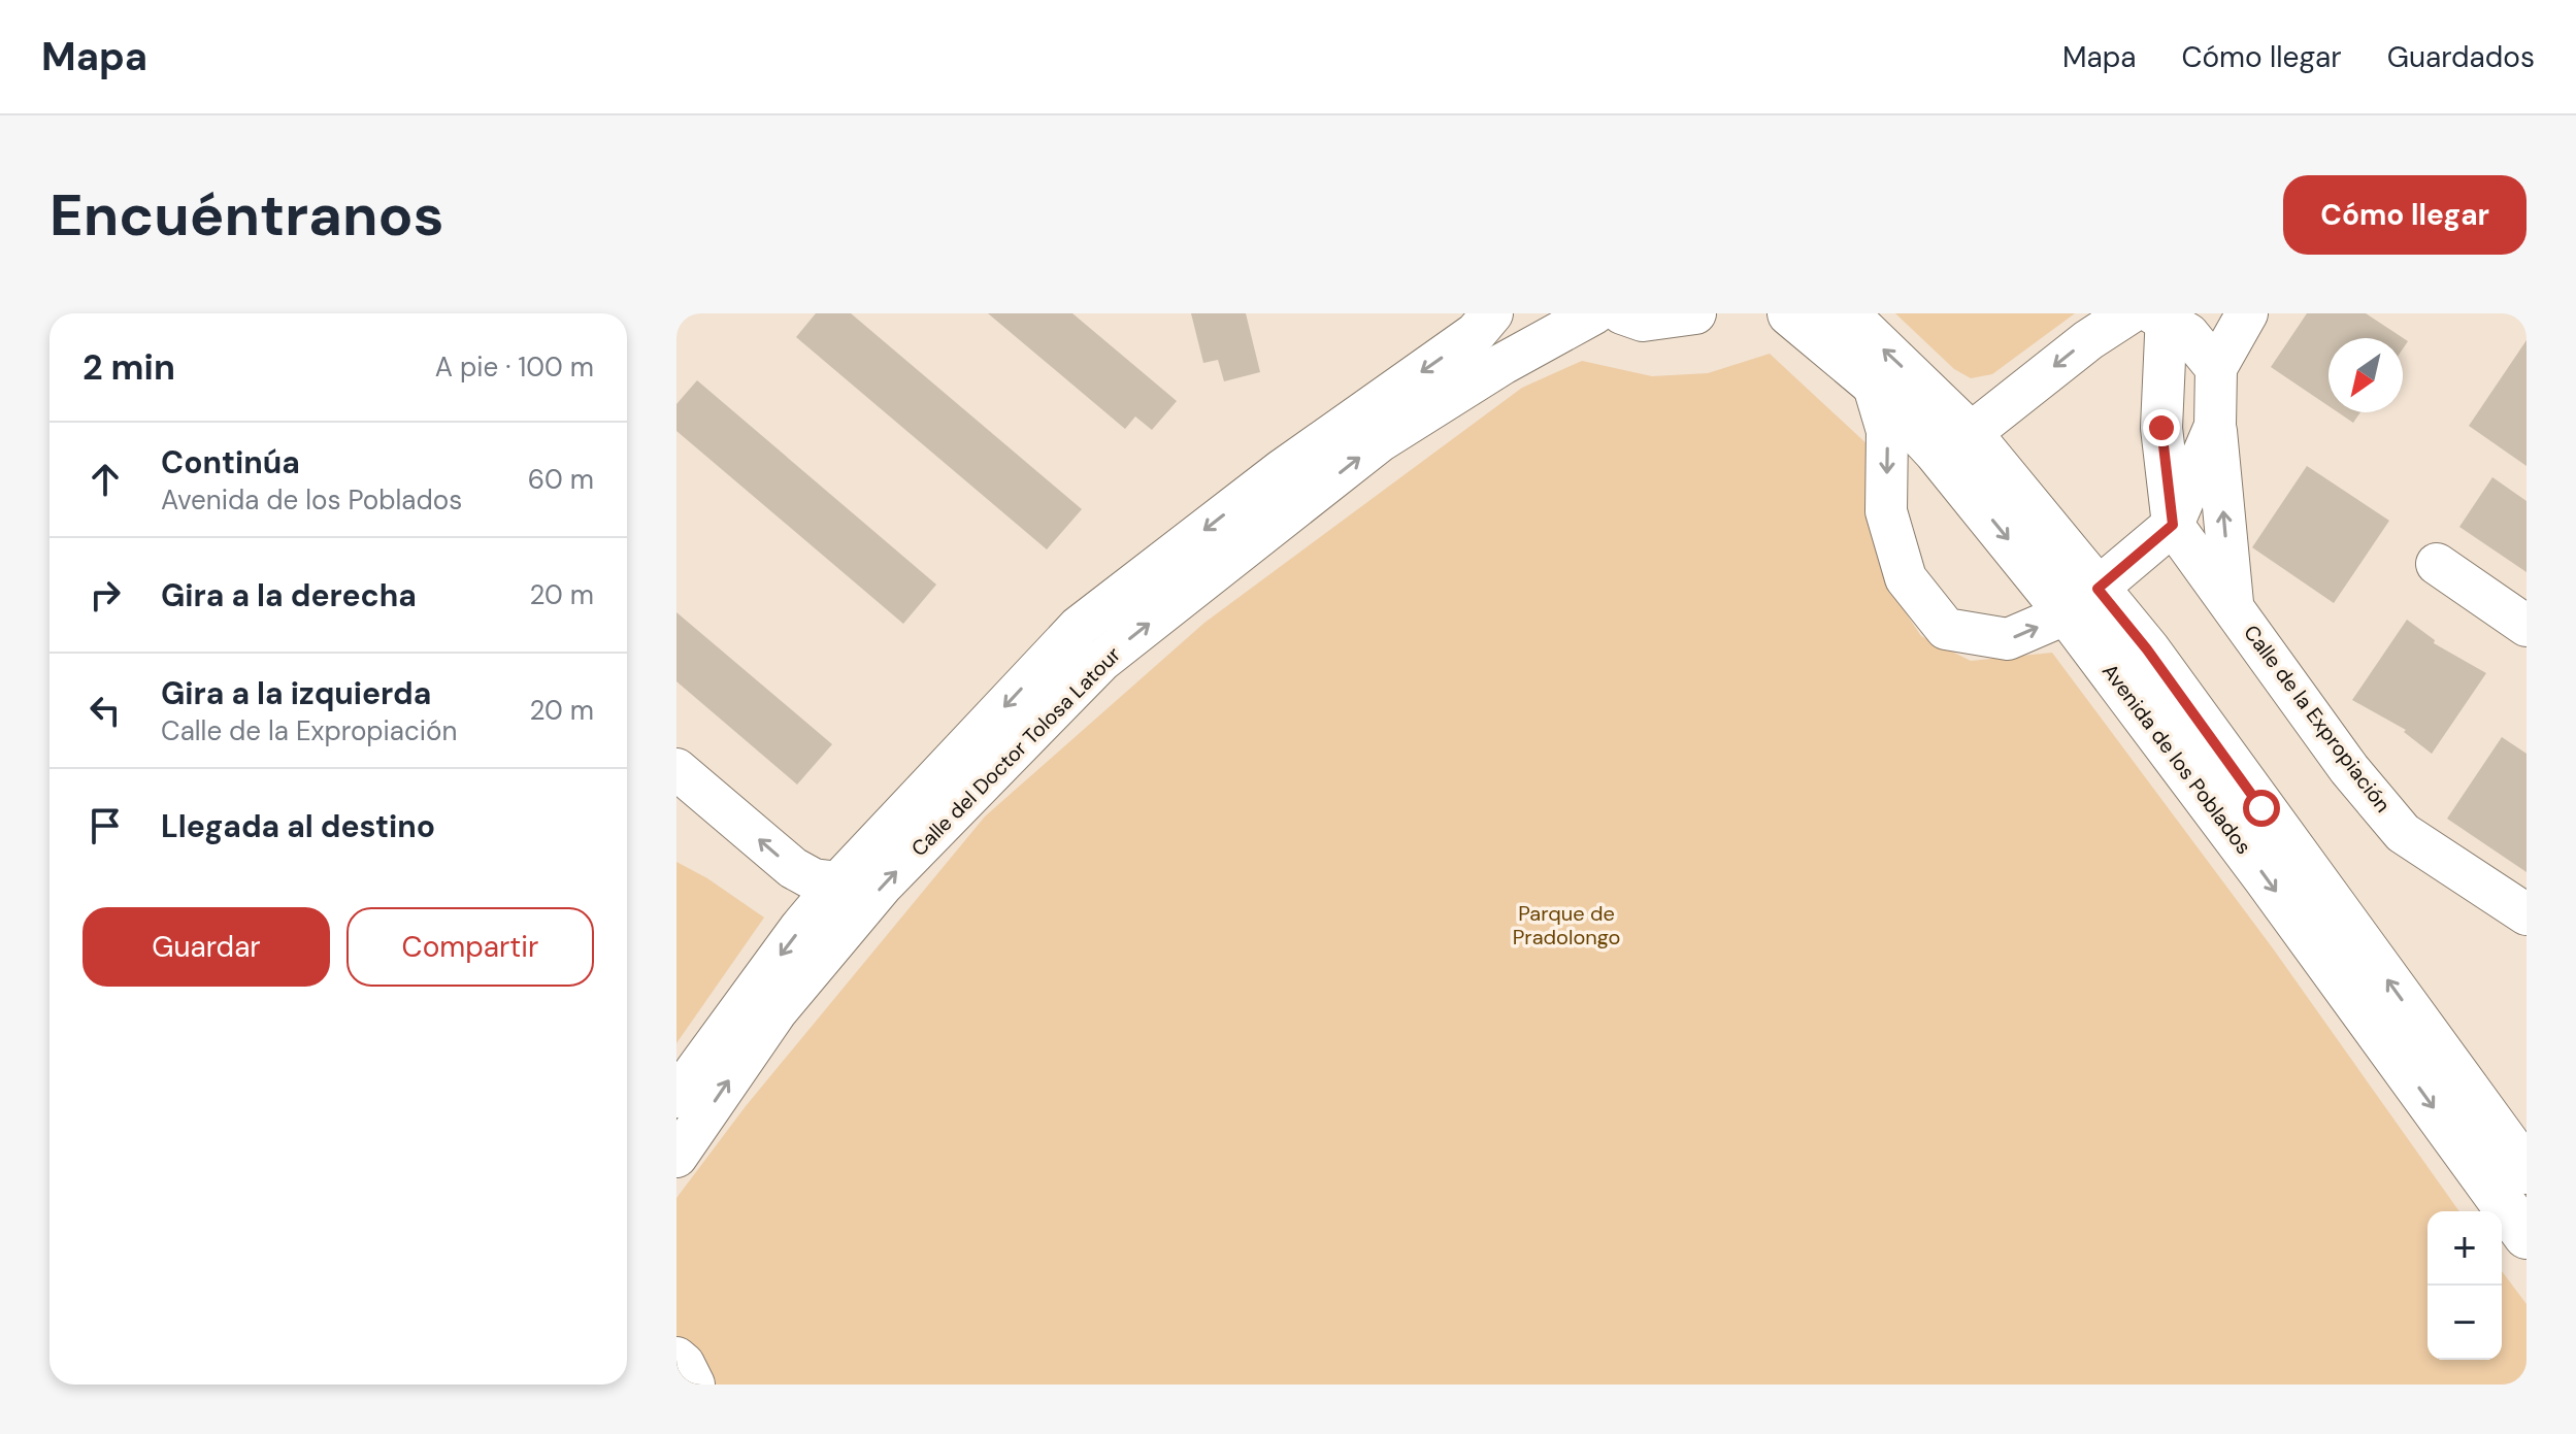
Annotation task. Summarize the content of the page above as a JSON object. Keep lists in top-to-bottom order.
{
  "streets": {
    "main road": ["Avenida de los Poblados"],
    "street": ["Calle de la Expropiación", "Calle del Doctor Tolosa Latour"]
  },
  "parks": ["Parque de Pradolongo"],
  "north": "bottom left",
  "page": {
    "header": "Mapa",
    "nav": ["Mapa", "Cómo llegar", "Guardados"],
    "buttons": [
      "Cómo llegar",
      ["Guardar", "Compartir"]
    ],
    "title": "Encuéntranos",
    "heading": ["2 min", "A pie · 100 m"],
    "list": [
      ["Continúa", "Avenida de los Poblados", "60 m"],
      ["Gira a la derecha", "20 m"],
      ["Gira a la izquierda", "Calle de la Expropiación", "20 m"],
      "Llegada al destino"
    ],
    "map_buttons": ["+", "−"]
  }
}
